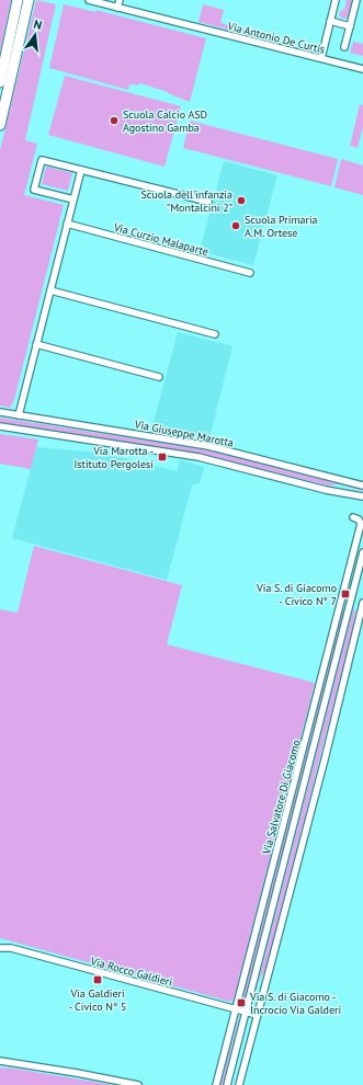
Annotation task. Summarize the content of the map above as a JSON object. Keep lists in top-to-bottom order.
{
  "streets": {
    "street": [
      "Via Antonio De Curtis",
      "Via Curzio Malaparte",
      "Via Giuseppe Marotta",
      "Via Salvatore Di Giacomo",
      "Via Rocco Galdieri"
    ]
  },
  "crossings": [
    ["Via Salvatore Di Giacomo", "Via Rocco Galdieri"]
  ],
  "places": {
    "other": ["Scuola Calcio ASD Agostino Gamba", "Scuola dell'infanzia \"Montalcini 2\"", "Scuola Primaria A.M. Ortese"],
    "transit": [
      "Via Marotta - Istituto Pergolesi",
      "Via S. di Giacomo - Civico N° 7",
      "Via Galdieri - Civico N° 5",
      "Via S. di Giacomo - Incrocio Via Galderi"
    ]
  },
  "north": "top"
}
